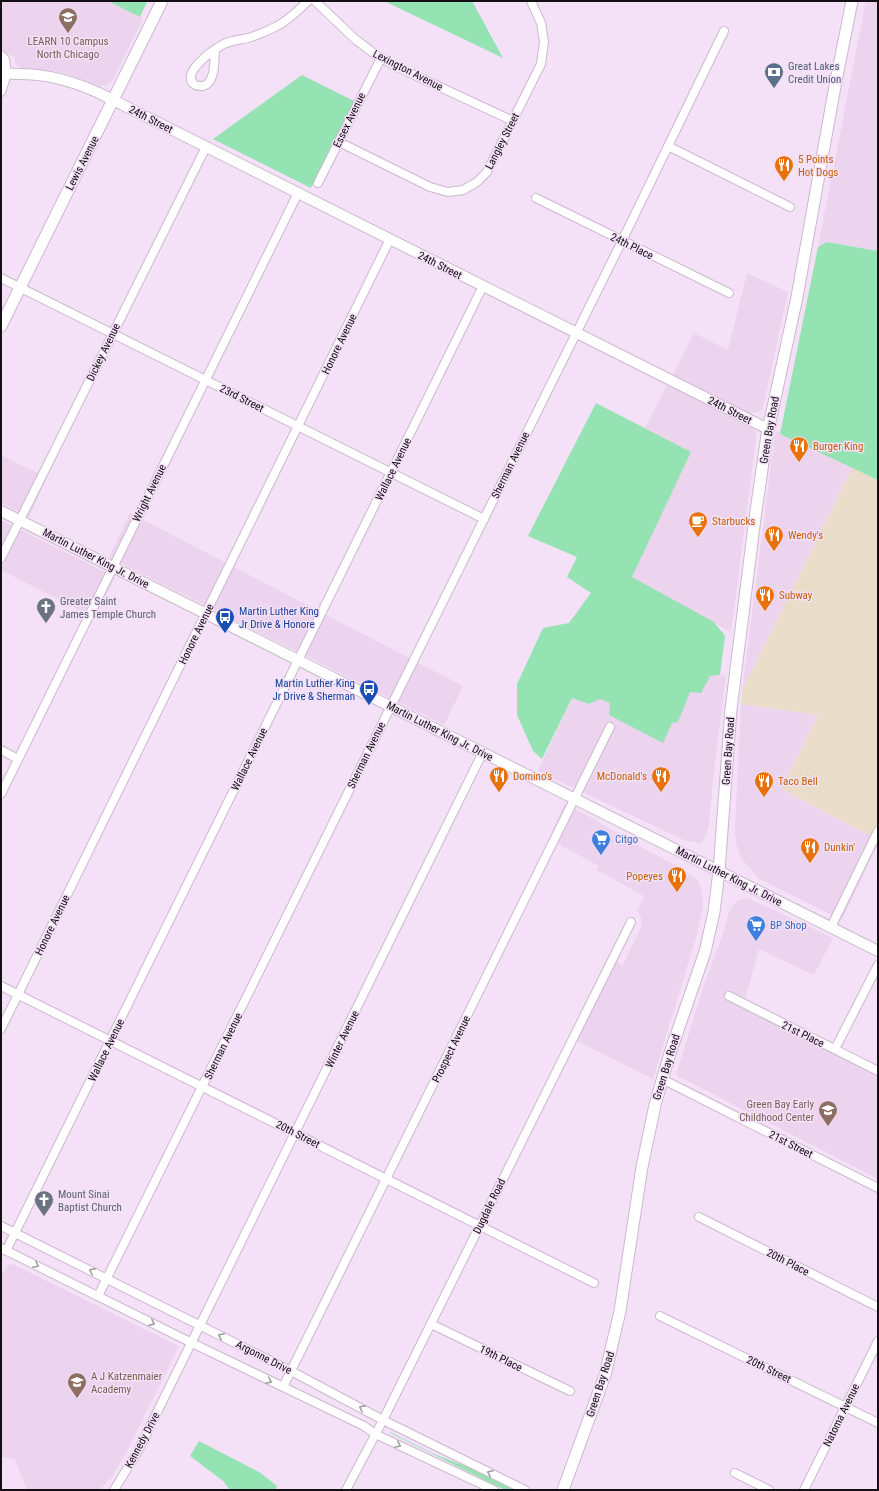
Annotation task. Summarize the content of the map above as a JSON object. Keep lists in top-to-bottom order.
{
  "streets": {
    "main road": ["Lewis Avenue", "Green Bay Road"],
    "street": [
      "Lexington Avenue",
      "24th Street",
      "Essex Avenue",
      "Langley Street",
      "24th Place",
      "Honore Avenue",
      "Dickey Avenue",
      "23rd Street",
      "Sherman Avenue",
      "Wallace Avenue",
      "Wright Avenue",
      "Martin Luther King Jr. Drive",
      "21st Place",
      "Winter Avenue",
      "Prospect Avenue",
      "20th Street",
      "21st Street",
      "Dugdale Road",
      "20th Place",
      "Argonne Drive",
      "19th Place",
      "Natoma Avenue",
      "Kennedy Drive"
    ]
  },
  "crossings": [
    ["Lexington Avenue", "Essex Avenue"],
    ["Lexington Avenue", "Langley Street"],
    ["24th Street", "Lewis Avenue"],
    ["24th Street", "Honore Avenue"],
    ["24th Street", "Dickey Avenue"],
    ["24th Street", "Green Bay Road"],
    ["24th Street", "Sherman Avenue"],
    ["24th Street", "Wallace Avenue"],
    ["24th Street", "Wright Avenue"],
    ["Essex Avenue", "Langley Street"],
    ["Lewis Avenue", "23rd Street"],
    ["24th Place", "Sherman Avenue"],
    ["Honore Avenue", "23rd Street"],
    ["Honore Avenue", "Martin Luther King Jr. Drive"],
    ["Honore Avenue", "20th Street"],
    ["Dickey Avenue", "23rd Street"],
    ["Dickey Avenue", "Martin Luther King Jr. Drive"],
    ["23rd Street", "Sherman Avenue"],
    ["23rd Street", "Wallace Avenue"],
    ["23rd Street", "Wright Avenue"],
    ["Green Bay Road", "Martin Luther King Jr. Drive"],
    ["Green Bay Road", "21st Street"],
    ["Sherman Avenue", "Martin Luther King Jr. Drive"],
    ["Sherman Avenue", "20th Street"],
    ["Sherman Avenue", "Argonne Drive"],
    ["Wallace Avenue", "Martin Luther King Jr. Drive"],
    ["Wallace Avenue", "20th Street"],
    ["Wallace Avenue", "Argonne Drive"],
    ["Wright Avenue", "Martin Luther King Jr. Drive"],
    ["Martin Luther King Jr. Drive", "Winter Avenue"],
    ["Martin Luther King Jr. Drive", "Prospect Avenue"],
    ["Winter Avenue", "20th Street"],
    ["Winter Avenue", "Argonne Drive"],
    ["Winter Avenue", "Kennedy Drive"],
    ["Prospect Avenue", "20th Street"],
    ["Prospect Avenue", "Argonne Drive"],
    ["20th Street", "Dugdale Road"],
    ["20th Street", "Natoma Avenue"],
    ["Dugdale Road", "Argonne Drive"],
    ["Dugdale Road", "19th Place"],
    ["Argonne Drive", "Kennedy Drive"]
  ],
  "places": {
    "school or university": ["LEARN 10 Campus North Chicago", "Green Bay Early Childhood Center", "A J Katzenmaier Academy"],
    "bank": ["Great Lakes Credit Union"],
    "restaurant": [
      "5 Points Hot Dogs",
      "Burger King",
      "Wendy's",
      "Subway",
      "Domino's",
      "McDonald's",
      "Taco Bell",
      "Dunkin'",
      "Popeyes"
    ],
    "cafe": ["Starbucks"],
    "church": ["Greater Saint James Temple Church", "Mount Sinai Baptist Church"],
    "bus stop": ["Martin Luther King Jr Drive & Honore", "Martin Luther King Jr Drive & Sherman"],
    "supermarket": ["Citgo", "BP Shop"]
  }
}
